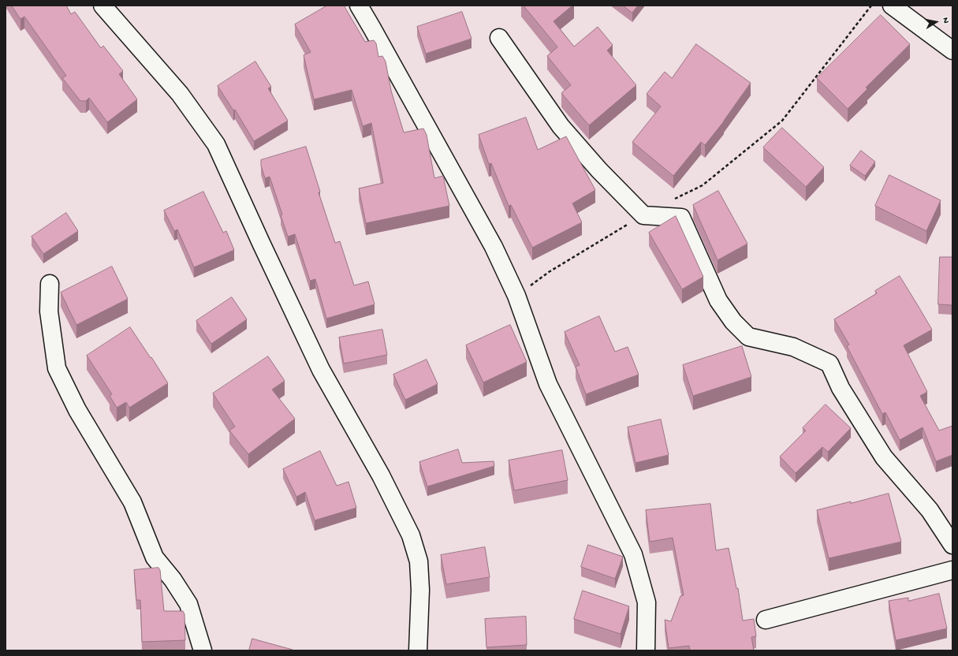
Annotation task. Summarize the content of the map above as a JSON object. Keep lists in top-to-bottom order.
{
  "north": "right"
}
